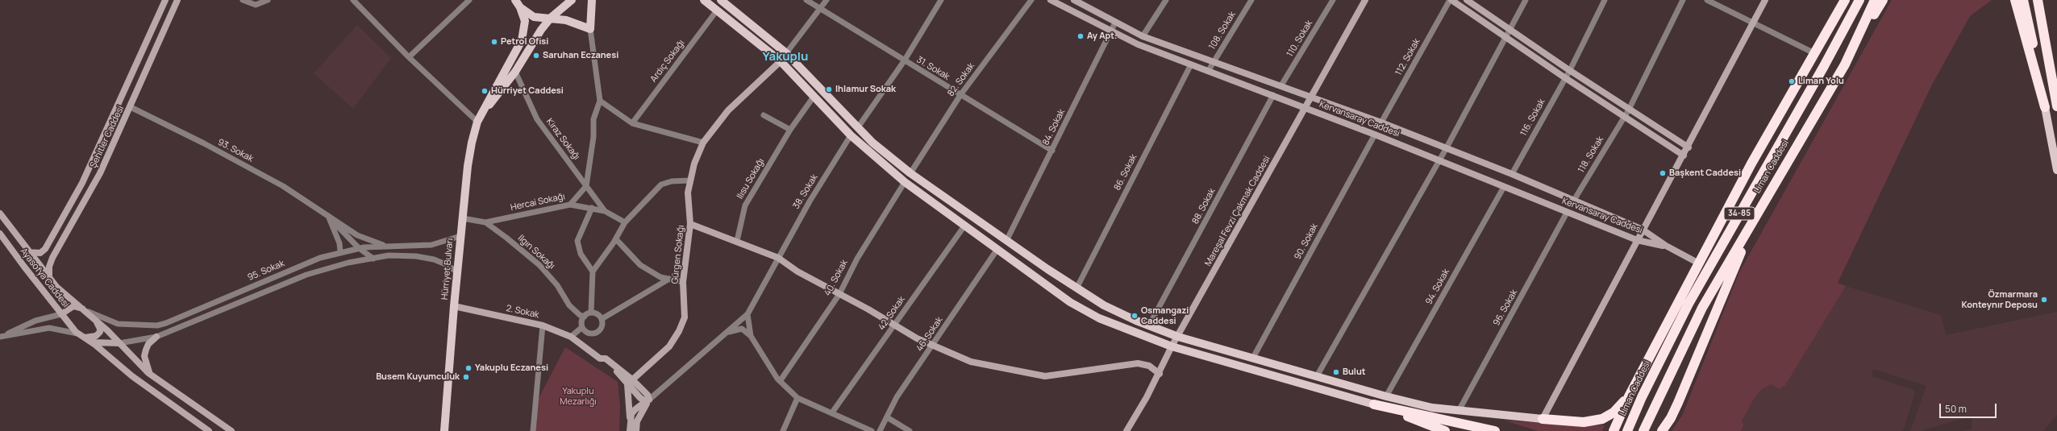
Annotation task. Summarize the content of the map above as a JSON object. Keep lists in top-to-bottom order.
{
  "streets": {
    "highway": ["Liman Caddesi", "34-85"],
    "main road": ["Hürriyet Bulvarı"],
    "street": [
      "108. Sokak",
      "110. Sokak",
      "112. Sokak",
      "Ardıç Sokağı",
      "31. Sokak",
      "82. Sokak",
      "116. Sokak",
      "Kervansaray Caddesi",
      "84. Sokak",
      "Şehitler Caddesi",
      "Kiraz Sokağı",
      "93. Sokak",
      "118. Sokak",
      "86. Sokak",
      "Ilısu Sokağı",
      "38. Sokak",
      "Hercai Sokağı",
      "88. Sokak",
      "Mareşal Fevzi Çakmak Caddesi",
      "90. Sokak",
      "Ilgın Sokağı",
      "Gürgen Sokağı",
      "95. Sokak",
      "Ayasofya Caddesi",
      "40. Sokak",
      "94. Sokak",
      "96. Sokak",
      "2. Sokak",
      "42. Sokak",
      "46. Sokak"
    ]
  },
  "crossings": [
    ["108. Sokak", "Kervansaray Caddesi"],
    ["110. Sokak", "Kervansaray Caddesi"],
    ["112. Sokak", "Kervansaray Caddesi"],
    ["31. Sokak", "82. Sokak"],
    ["31. Sokak", "84. Sokak"],
    ["116. Sokak", "Kervansaray Caddesi"],
    ["Kervansaray Caddesi", "84. Sokak"],
    ["Kervansaray Caddesi", "118. Sokak"],
    ["Kervansaray Caddesi", "86. Sokak"],
    ["Kervansaray Caddesi", "88. Sokak"],
    ["Kervansaray Caddesi", "Mareşal Fevzi Çakmak Caddesi"],
    ["Kervansaray Caddesi", "90. Sokak"],
    ["Kervansaray Caddesi", "94. Sokak"],
    ["Kervansaray Caddesi", "96. Sokak"],
    ["Şehitler Caddesi", "93. Sokak"],
    ["Kiraz Sokağı", "Hercai Sokağı"],
    ["Kiraz Sokağı", "Hürriyet Bulvarı"],
    ["Hercai Sokağı", "Ilgın Sokağı"],
    ["Ilgın Sokağı", "Hürriyet Bulvarı"],
    ["Gürgen Sokağı", "2. Sokak"],
    ["Hürriyet Bulvarı", "95. Sokak"],
    ["Hürriyet Bulvarı", "2. Sokak"]
  ],
  "districts": ["Yakuplu"],
  "parks": ["Yakuplu Mezarlığı"],
  "places": [
    "Ay Apt.",
    "Petrol Ofisi",
    "Saruhan Eczanesi",
    "Liman Yolu",
    "Ihlamur Sokak",
    "Hürriyet Caddesi",
    "Başkent Caddesi",
    "Özmarmara Konteynır Deposu",
    "Osmangazi Caddesi",
    "Yakuplu Eczanesi",
    "Bulut",
    "Busem Kuyumculuk"
  ],
  "scale_bar": "50 m"
}
